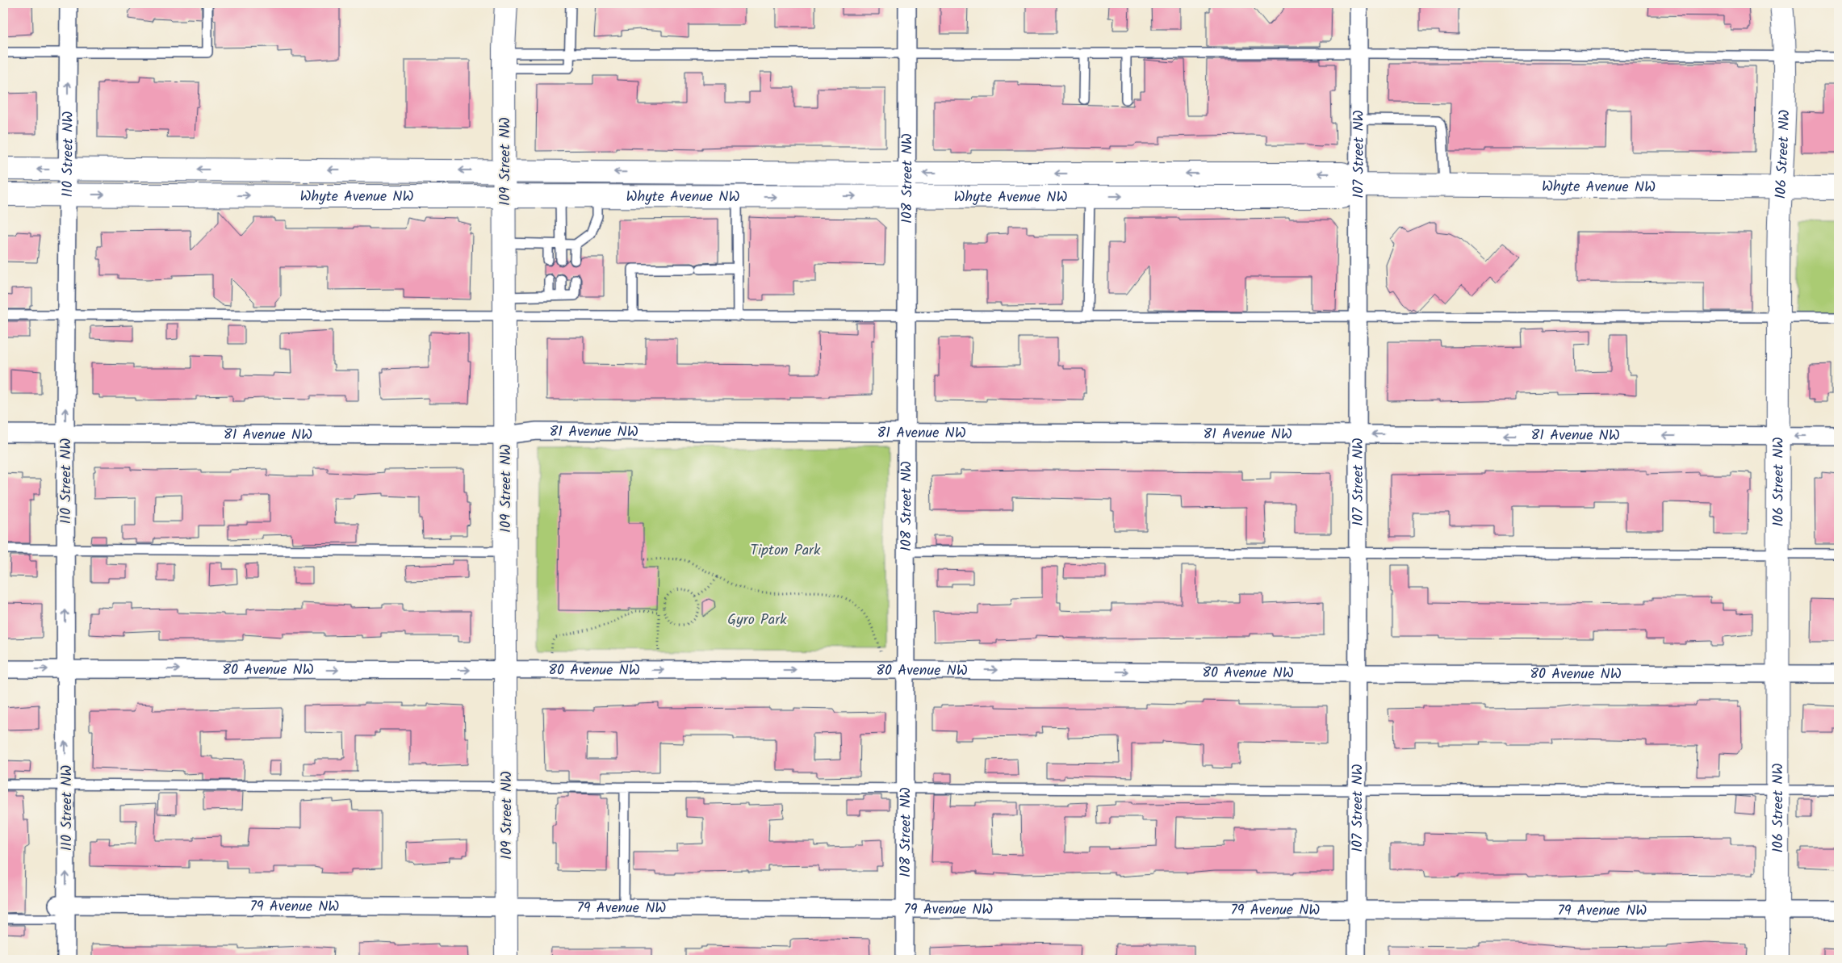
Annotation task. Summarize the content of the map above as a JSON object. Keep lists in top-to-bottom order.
{
  "streets": {
    "main road": ["106 Street NW", "109 Street NW", "Whyte Avenue NW"],
    "street": [
      "110 Street NW",
      "107 Street NW",
      "108 Street NW",
      "81 Avenue NW",
      "80 Avenue NW",
      "79 Avenue NW"
    ]
  },
  "crossings": [
    ["106 Street NW", "Whyte Avenue NW"],
    ["106 Street NW", "81 Avenue NW"],
    ["106 Street NW", "80 Avenue NW"],
    ["106 Street NW", "79 Avenue NW"],
    ["110 Street NW", "Whyte Avenue NW"],
    ["110 Street NW", "81 Avenue NW"],
    ["110 Street NW", "80 Avenue NW"],
    ["110 Street NW", "79 Avenue NW"],
    ["107 Street NW", "Whyte Avenue NW"],
    ["107 Street NW", "81 Avenue NW"],
    ["107 Street NW", "80 Avenue NW"],
    ["107 Street NW", "79 Avenue NW"],
    ["109 Street NW", "Whyte Avenue NW"],
    ["109 Street NW", "81 Avenue NW"],
    ["109 Street NW", "80 Avenue NW"],
    ["109 Street NW", "79 Avenue NW"],
    ["108 Street NW", "Whyte Avenue NW"],
    ["108 Street NW", "81 Avenue NW"],
    ["108 Street NW", "80 Avenue NW"],
    ["108 Street NW", "79 Avenue NW"]
  ],
  "one_way": ["110 Street NW", "80 Avenue NW"],
  "parks": ["Tipton Park", "Gyro Park"]
}
